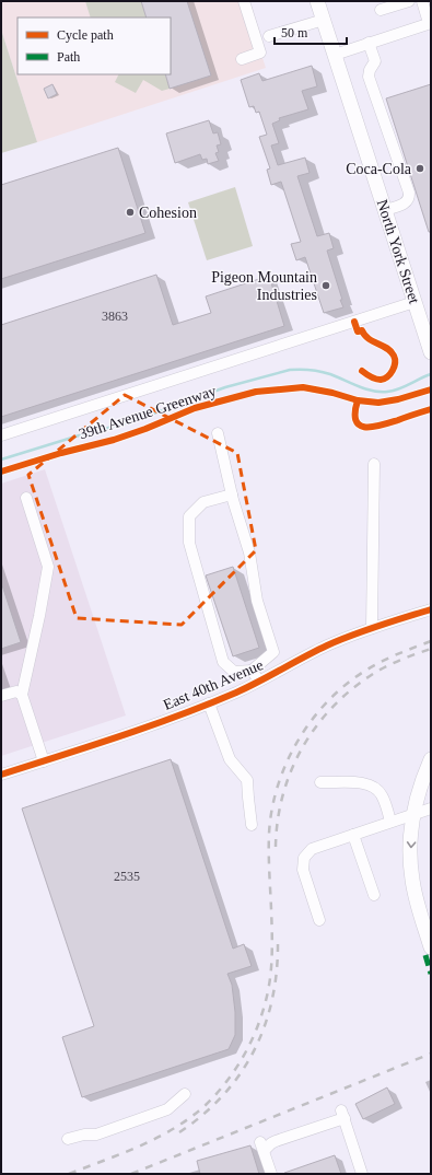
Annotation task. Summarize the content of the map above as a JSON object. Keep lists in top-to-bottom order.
{
  "streets": {
    "main road": ["North York Street"],
    "street": ["East 40th Avenue"],
    "cycle path": ["39th Avenue Greenway"]
  },
  "places": ["Coca-Cola", "Cohesion", "Pigeon Mountain Industries"],
  "house_numbers": ["3863", "2535"],
  "legend": ["Cycle path", "Path"],
  "scale_bar": "50 m"
}
